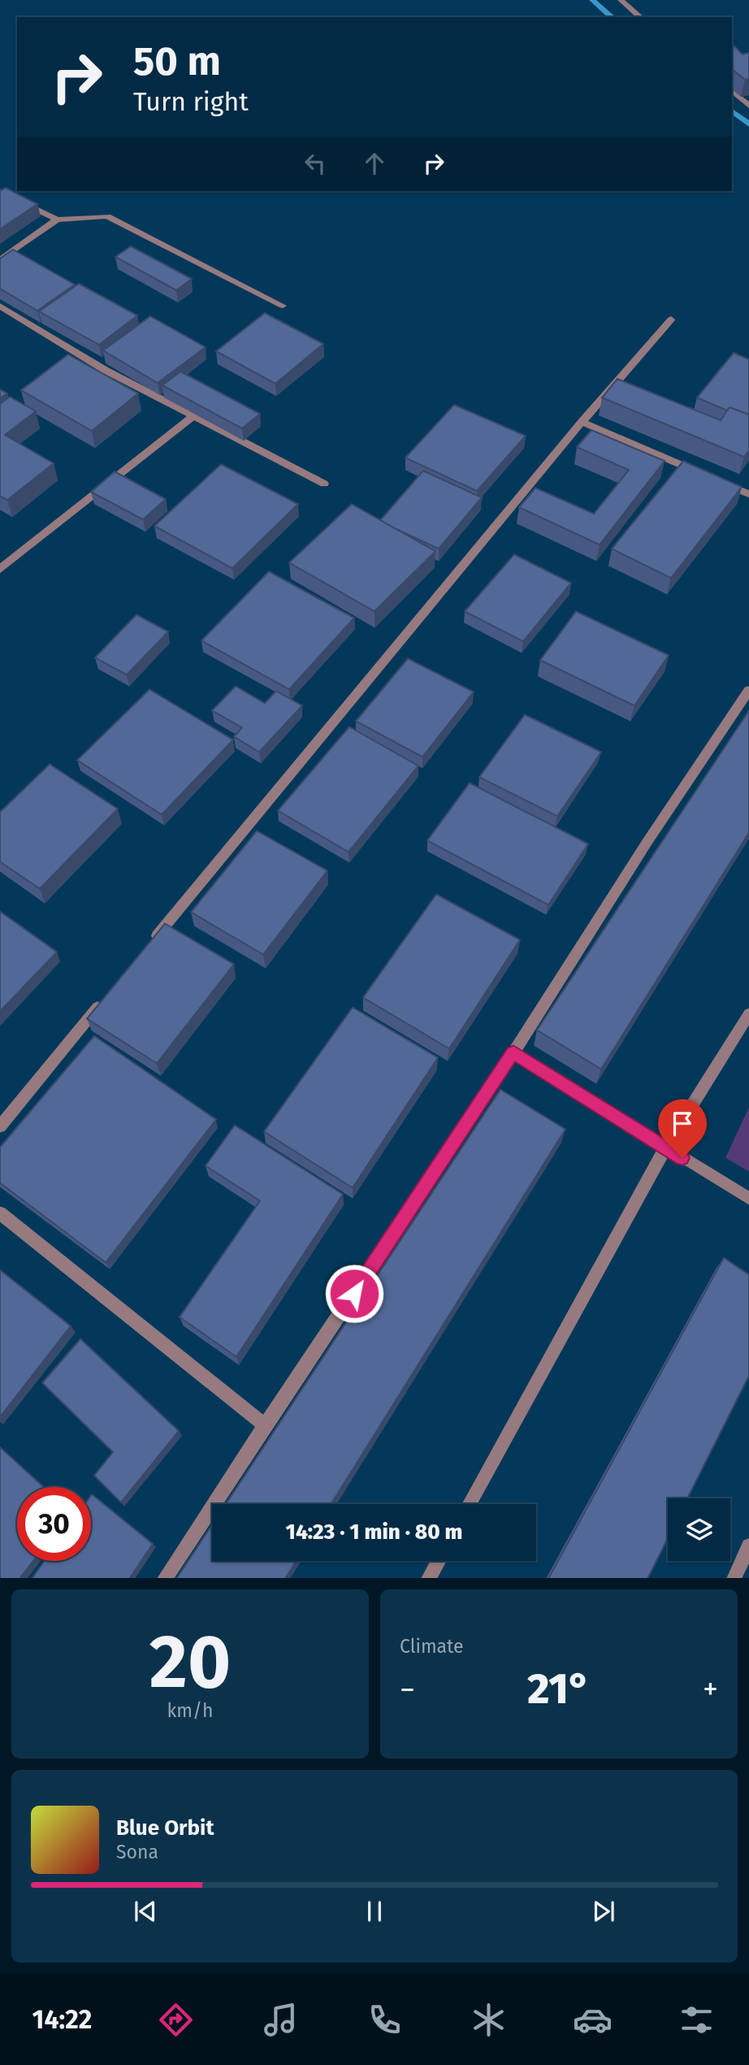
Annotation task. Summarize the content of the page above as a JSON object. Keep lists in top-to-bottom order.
{
  "page": {
    "turn": ["50 m", "Turn right"],
    "limit": "30",
    "trip": "14:23 · 1 min · 80 m",
    "tile": [
      ["20", "km/h"],
      "Climate"
    ],
    "heat": ["−", "21°", "+"],
    "song": ["Blue Orbit", "Sona"],
    "tabs": "14:22"
  }
}
